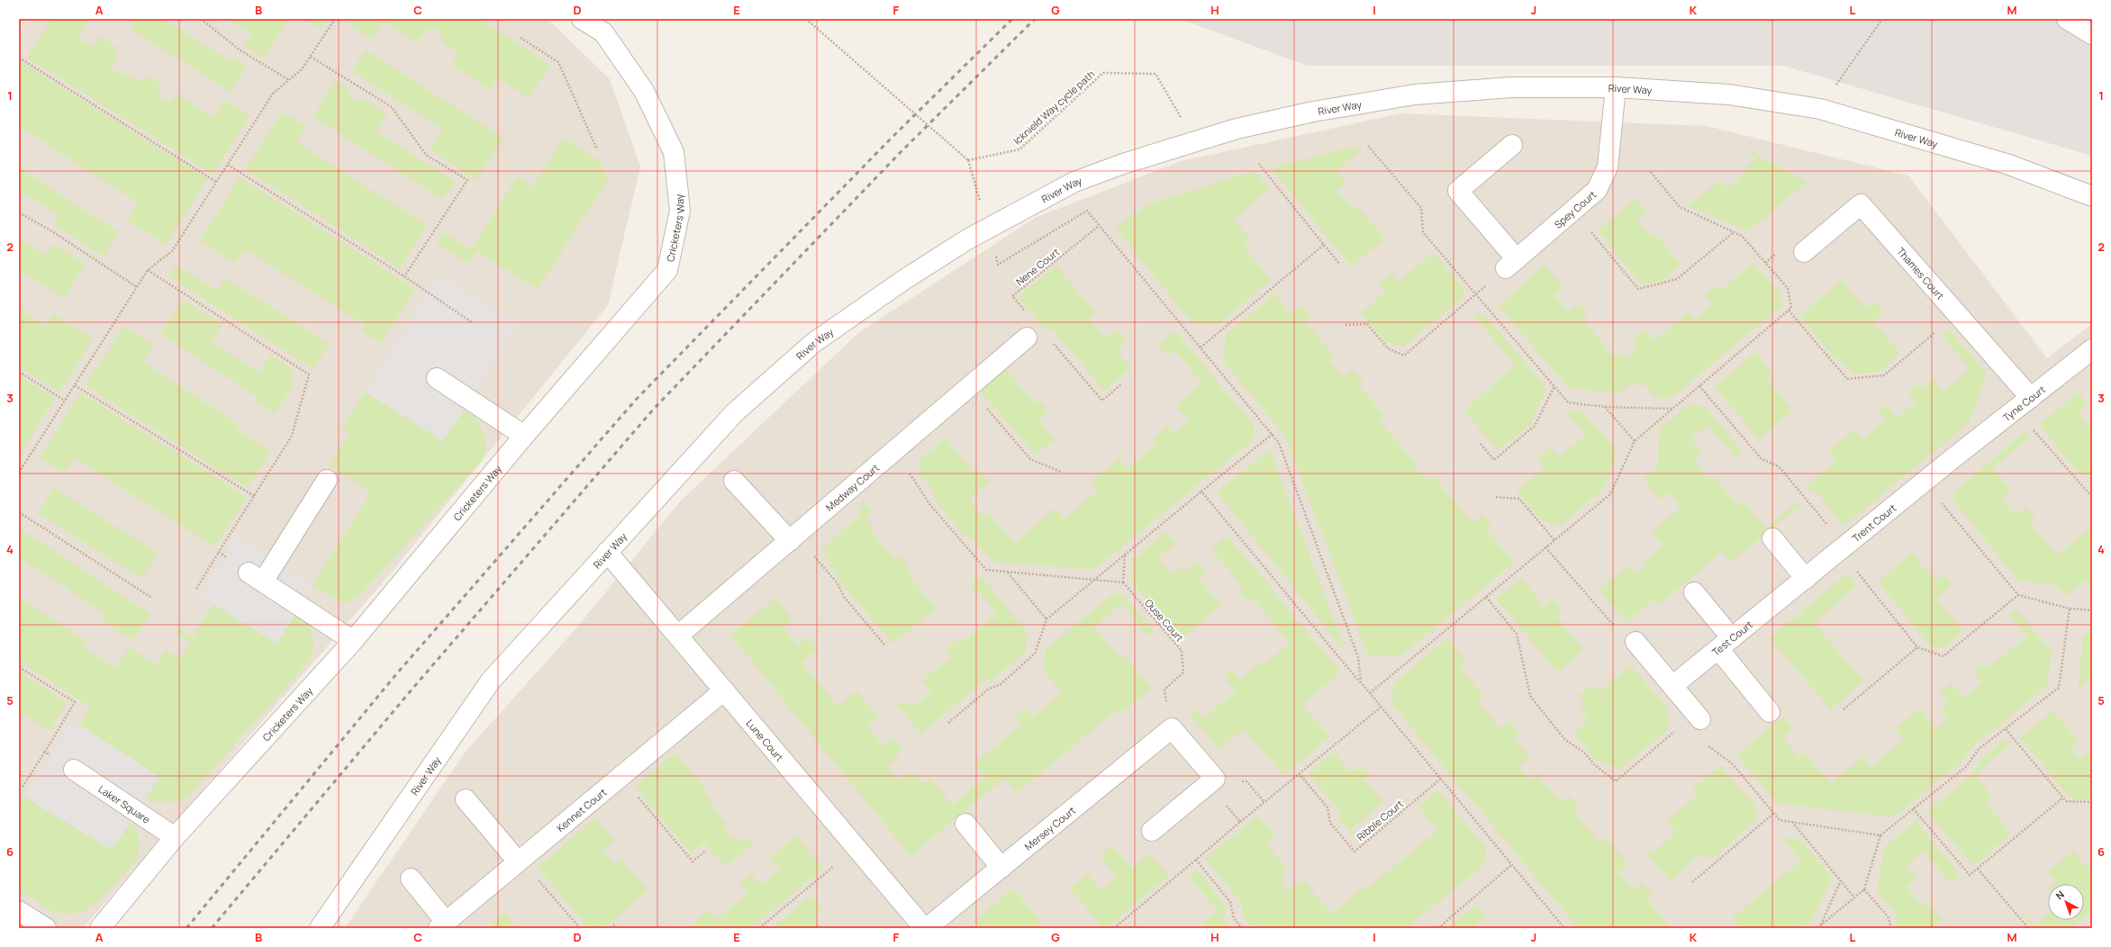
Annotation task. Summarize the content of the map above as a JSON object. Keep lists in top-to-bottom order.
{
  "streets": {
    "street": [
      "River Way",
      "Spey Court",
      "Cricketers Way",
      "Thames Court",
      "Tyne Court",
      "Medway Court",
      "Trent Court",
      "Test Court",
      "Lune Court",
      "Laker Square",
      "Kennet Court",
      "Mersey Court"
    ],
    "path": [
      "Icknield Way cycle path",
      "Nene Court",
      "Ouse Court",
      "Ribble Court"
    ]
  },
  "crossings": [
    ["River Way", "Icknield Way cycle path"],
    ["River Way", "Spey Court"],
    ["River Way", "Lune Court"],
    ["Cricketers Way", "Laker Square"],
    ["Thames Court", "Tyne Court"],
    ["Tyne Court", "Trent Court"],
    ["Medway Court", "Lune Court"],
    ["Trent Court", "Test Court"],
    ["Ouse Court", "Mersey Court"],
    ["Lune Court", "Kennet Court"]
  ],
  "north": "top left",
  "grid": {
    "columns": [
      "A",
      "B",
      "C",
      "D",
      "E",
      "F",
      "G",
      "H",
      "I",
      "J",
      "K",
      "L",
      "M"
    ],
    "rows": [
      "1",
      "2",
      "3",
      "4",
      "5",
      "6"
    ]
  }
}
